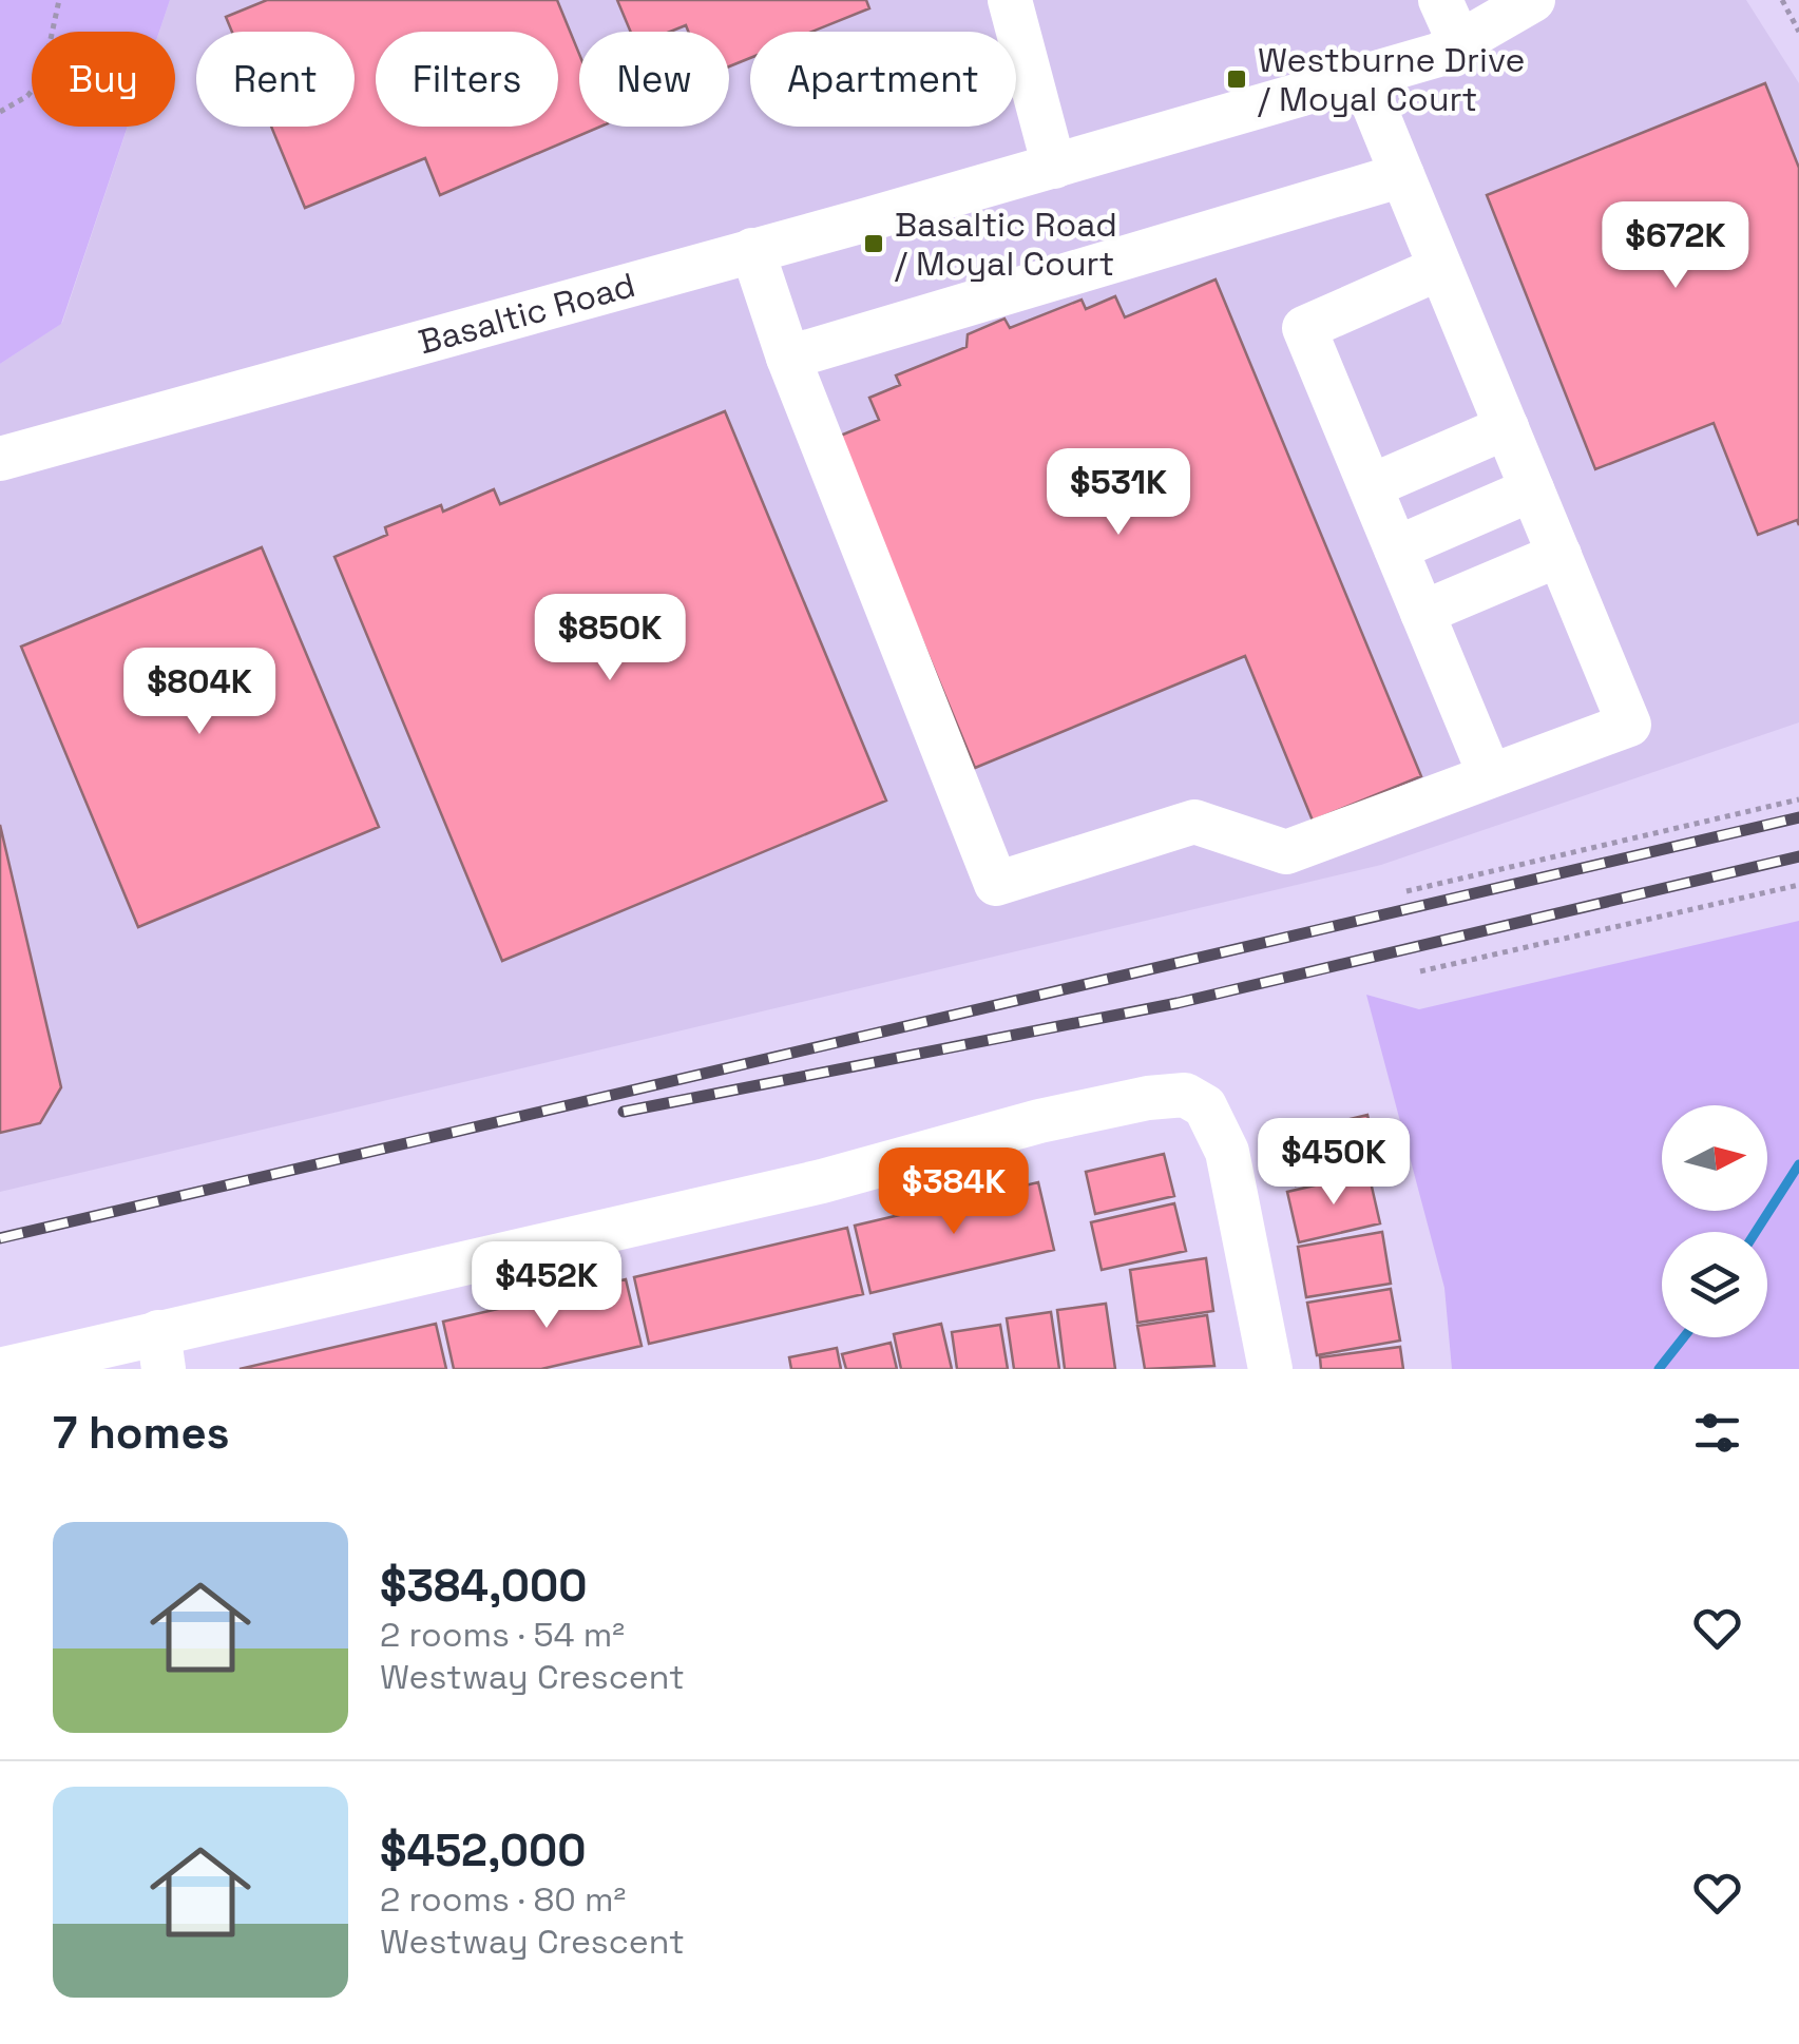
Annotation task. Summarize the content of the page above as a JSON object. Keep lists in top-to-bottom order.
{
  "streets": {
    "street": ["Basaltic Road"]
  },
  "places": {
    "transit": ["Westburne Drive / Moyal Court", "Basaltic Road / Moyal Court"]
  },
  "north": "right",
  "page": {
    "chip": [
      "Buy",
      "Rent",
      "Filters",
      "New",
      "Apartment"
    ],
    "price": [
      "$672K",
      "$531K",
      "$850K",
      "$804K",
      "$450K",
      "$384K",
      "$452K"
    ],
    "heading": "7 homes",
    "list": [
      {
        "name": "$384,000",
        "note": "2 rooms · 54 m² · Westway Crescent"
      },
      {
        "name": "$452,000",
        "note": "2 rooms · 80 m² · Westway Crescent"
      }
    ]
  }
}
